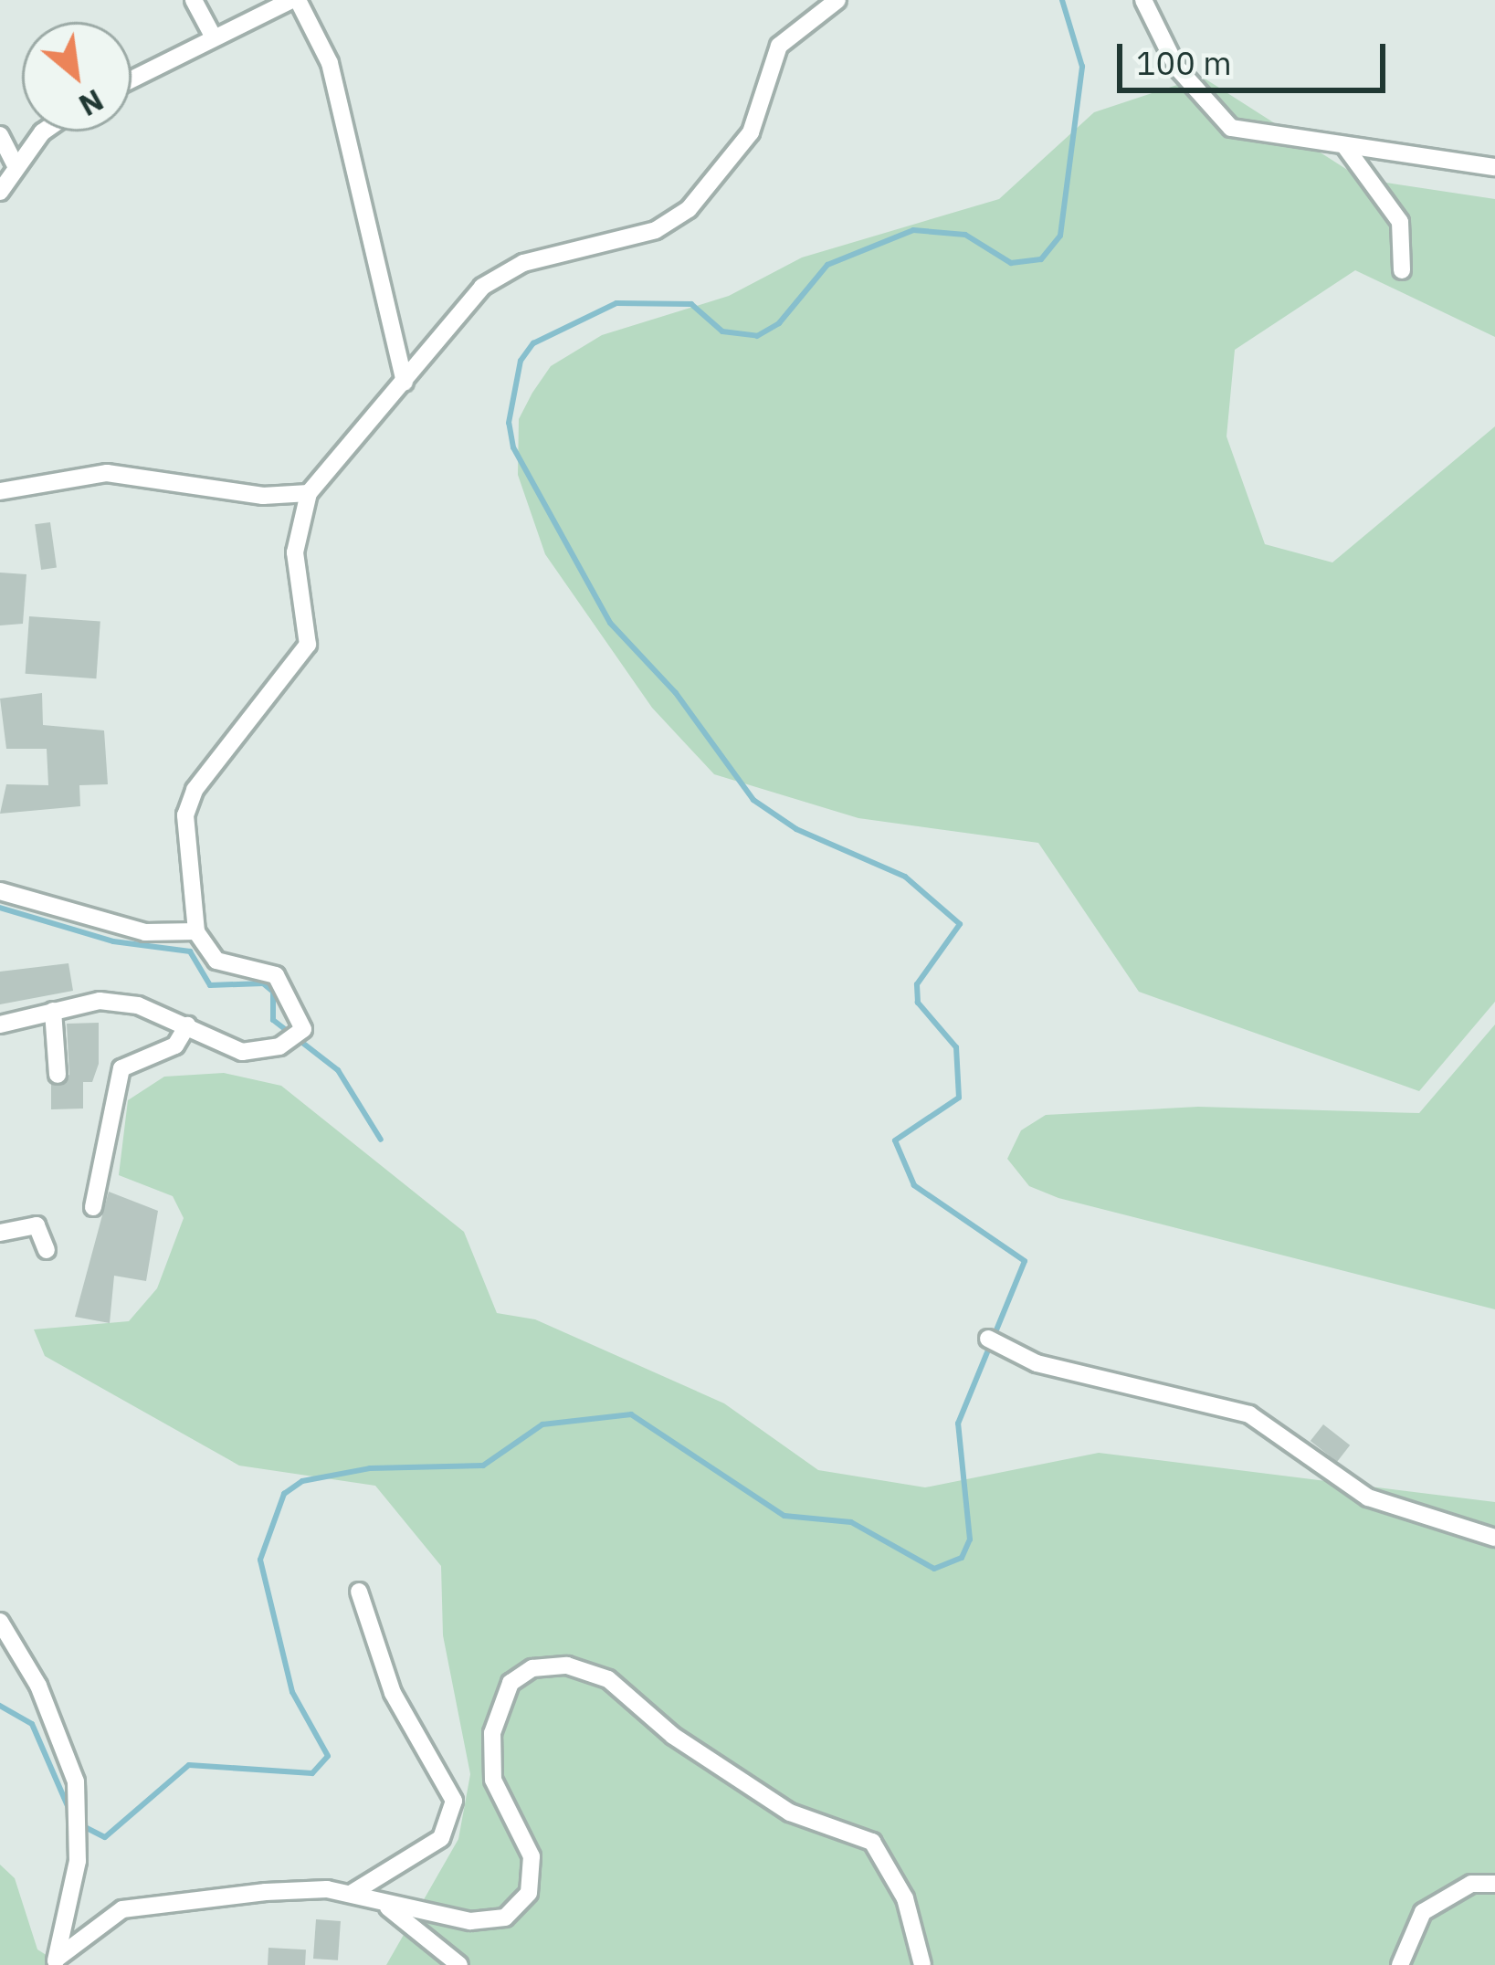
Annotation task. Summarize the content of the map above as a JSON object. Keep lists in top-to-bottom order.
{
  "scale_bar": "100 m",
  "north": "bottom right"
}
